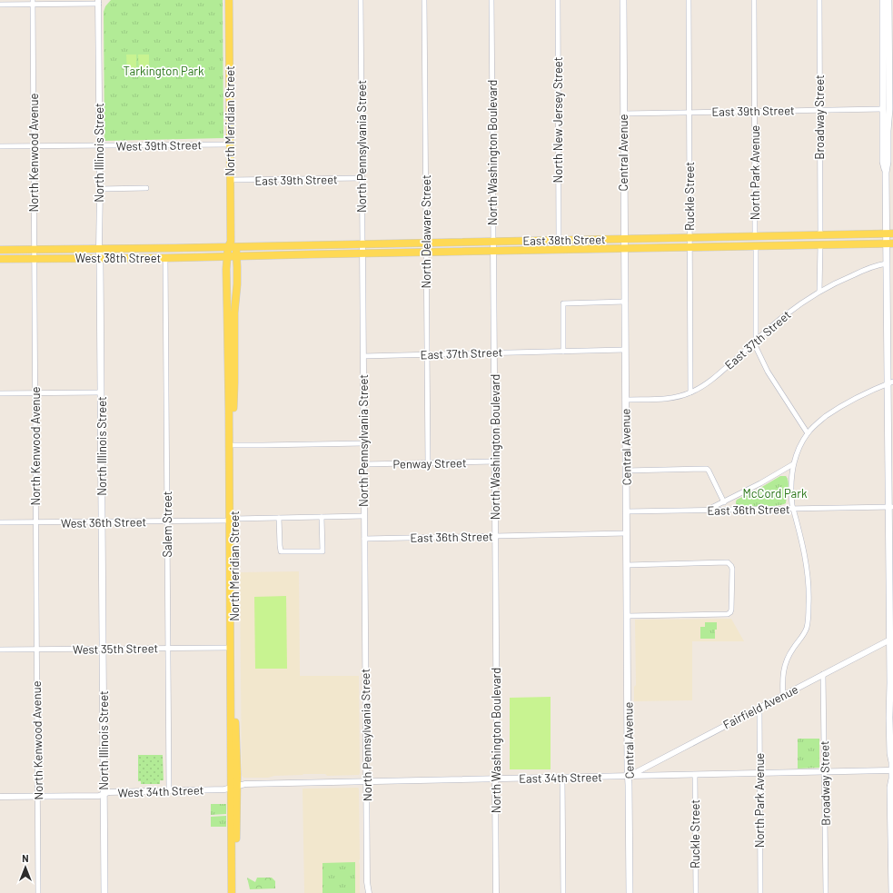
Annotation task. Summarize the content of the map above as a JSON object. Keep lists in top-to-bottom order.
{
  "streets": {
    "main road": [
      "North Meridian Street",
      "North Illinois Street",
      "Central Avenue",
      "East 38th Street",
      "West 38th Street"
    ],
    "street": [
      "East 39th Street",
      "Broadway Street",
      "North New Jersey Street",
      "West 39th Street",
      "North Pennsylvania Street",
      "North Kenwood Avenue",
      "North Washington Boulevard",
      "North Park Avenue",
      "Ruckle Street",
      "North Delaware Street",
      "East 37th Street",
      "Penway Street",
      "East 36th Street",
      "West 36th Street",
      "Salem Street",
      "West 35th Street",
      "Fairfield Avenue",
      "East 34th Street",
      "West 34th Street"
    ]
  },
  "crossings": [
    ["East 39th Street", "Broadway Street"],
    ["East 39th Street", "North Meridian Street"],
    ["East 39th Street", "North Pennsylvania Street"],
    ["East 39th Street", "Central Avenue"],
    ["East 39th Street", "North Park Avenue"],
    ["East 39th Street", "Ruckle Street"],
    ["Broadway Street", "East 38th Street"],
    ["Broadway Street", "Fairfield Avenue"],
    ["Broadway Street", "East 34th Street"],
    ["North New Jersey Street", "East 38th Street"],
    ["North Meridian Street", "West 39th Street"],
    ["North Meridian Street", "East 38th Street"],
    ["North Meridian Street", "West 38th Street"],
    ["North Meridian Street", "West 36th Street"],
    ["North Meridian Street", "West 35th Street"],
    ["North Meridian Street", "East 34th Street"],
    ["North Meridian Street", "West 34th Street"],
    ["West 39th Street", "North Kenwood Avenue"],
    ["West 39th Street", "North Illinois Street"],
    ["North Pennsylvania Street", "East 38th Street"],
    ["North Pennsylvania Street", "East 37th Street"],
    ["North Pennsylvania Street", "Penway Street"],
    ["North Pennsylvania Street", "East 36th Street"],
    ["North Pennsylvania Street", "East 34th Street"],
    ["North Kenwood Avenue", "West 38th Street"],
    ["North Kenwood Avenue", "West 36th Street"],
    ["North Kenwood Avenue", "West 35th Street"],
    ["North Kenwood Avenue", "West 34th Street"],
    ["North Illinois Street", "West 38th Street"],
    ["North Illinois Street", "West 36th Street"],
    ["North Illinois Street", "West 35th Street"],
    ["North Illinois Street", "West 34th Street"],
    ["North Washington Boulevard", "East 38th Street"],
    ["North Washington Boulevard", "East 37th Street"],
    ["North Washington Boulevard", "Penway Street"],
    ["North Washington Boulevard", "East 36th Street"],
    ["North Washington Boulevard", "East 34th Street"],
    ["Central Avenue", "East 38th Street"],
    ["Central Avenue", "East 37th Street"],
    ["Central Avenue", "East 36th Street"],
    ["Central Avenue", "Fairfield Avenue"],
    ["Central Avenue", "East 34th Street"],
    ["North Park Avenue", "East 38th Street"],
    ["North Park Avenue", "Fairfield Avenue"],
    ["North Park Avenue", "East 34th Street"],
    ["Ruckle Street", "East 38th Street"],
    ["Ruckle Street", "East 37th Street"],
    ["Ruckle Street", "East 34th Street"],
    ["North Delaware Street", "East 38th Street"],
    ["North Delaware Street", "East 37th Street"],
    ["North Delaware Street", "Penway Street"],
    ["East 38th Street", "West 38th Street"],
    ["West 38th Street", "Salem Street"],
    ["West 36th Street", "Salem Street"],
    ["Salem Street", "West 35th Street"],
    ["Salem Street", "West 34th Street"],
    ["Fairfield Avenue", "East 34th Street"],
    ["East 34th Street", "West 34th Street"]
  ],
  "parks": ["Tarkington Park", "McCord Park"],
  "north": "top"
}
